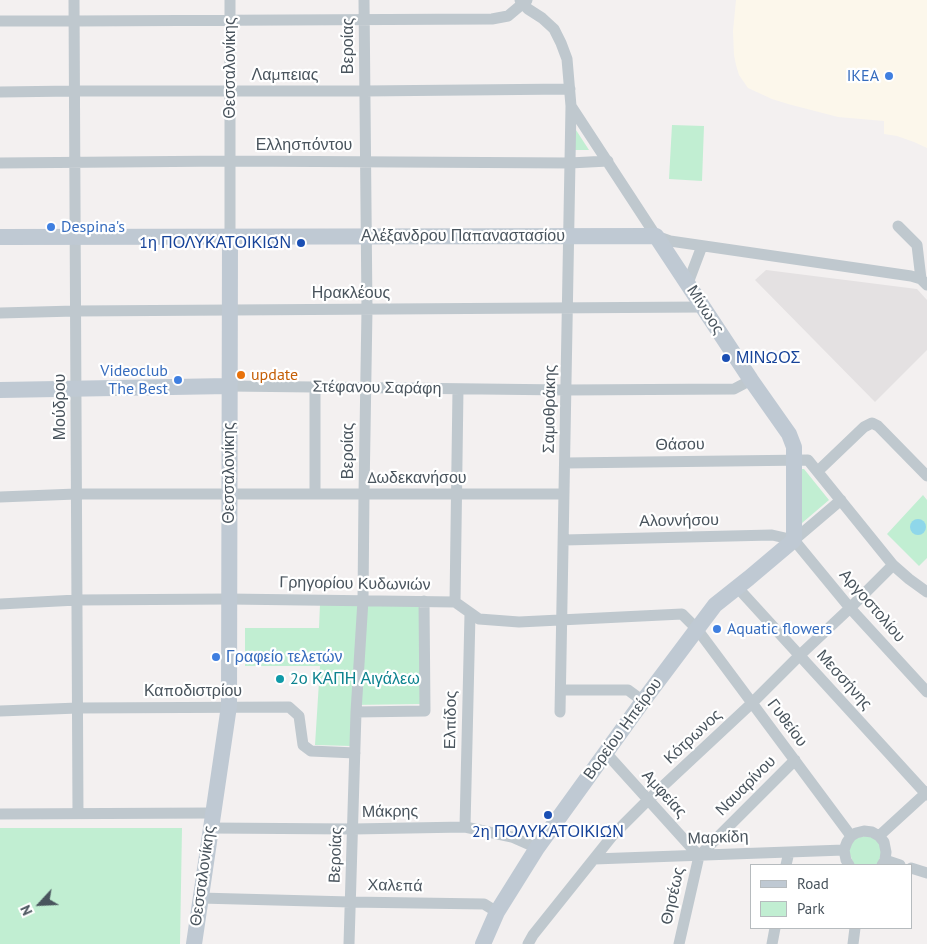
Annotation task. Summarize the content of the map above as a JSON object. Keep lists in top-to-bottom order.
{
  "streets": {
    "street": [
      "Βεροίας",
      "Θεσσαλονίκης",
      "Λαμπειας",
      "Ελλησπόντου",
      "Αλέξανδρου Παπαναστασίου",
      "Ηρακλέους",
      "Μίνωος",
      "Στέφανου Σαράφη",
      "Μούδρου",
      "Σαμοθράκης",
      "Θάσου",
      "Δωδεκανήσου",
      "Αλοννήσου",
      "Γρηγορίου Κυδωνιών",
      "Αργοστολίου",
      "Μεσσήνης",
      "Καποδιστρίου",
      "Ελπίδος",
      "Γυθείου",
      "Βορείου Ηπείρου",
      "Κότρωνος",
      "Ναυαρίνου",
      "Αμφείας",
      "Μάκρης",
      "Μαρκίδη",
      "Χαλεπά",
      "Θησέως"
    ]
  },
  "crossings": [
    ["Βεροίας", "Λαμπειας"],
    ["Βεροίας", "Ελλησπόντου"],
    ["Βεροίας", "Αλέξανδρου Παπαναστασίου"],
    ["Βεροίας", "Ηρακλέους"],
    ["Βεροίας", "Στέφανου Σαράφη"],
    ["Βεροίας", "Δωδεκανήσου"],
    ["Βεροίας", "Γρηγορίου Κυδωνιών"],
    ["Βεροίας", "Καποδιστρίου"],
    ["Βεροίας", "Μάκρης"],
    ["Βεροίας", "Χαλεπά"],
    ["Θεσσαλονίκης", "Λαμπειας"],
    ["Θεσσαλονίκης", "Ελλησπόντου"],
    ["Θεσσαλονίκης", "Αλέξανδρου Παπαναστασίου"],
    ["Θεσσαλονίκης", "Ηρακλέους"],
    ["Θεσσαλονίκης", "Στέφανου Σαράφη"],
    ["Θεσσαλονίκης", "Δωδεκανήσου"],
    ["Θεσσαλονίκης", "Γρηγορίου Κυδωνιών"],
    ["Θεσσαλονίκης", "Καποδιστρίου"],
    ["Θεσσαλονίκης", "Μάκρης"],
    ["Θεσσαλονίκης", "Χαλεπά"],
    ["Λαμπειας", "Μούδρου"],
    ["Ελλησπόντου", "Μίνωος"],
    ["Ελλησπόντου", "Μούδρου"],
    ["Ελλησπόντου", "Σαμοθράκης"],
    ["Αλέξανδρου Παπαναστασίου", "Μίνωος"],
    ["Αλέξανδρου Παπαναστασίου", "Μούδρου"],
    ["Αλέξανδρου Παπαναστασίου", "Σαμοθράκης"],
    ["Ηρακλέους", "Μίνωος"],
    ["Ηρακλέους", "Μούδρου"],
    ["Ηρακλέους", "Σαμοθράκης"],
    ["Μίνωος", "Στέφανου Σαράφη"],
    ["Μίνωος", "Σαμοθράκης"],
    ["Μίνωος", "Θάσου"],
    ["Στέφανου Σαράφη", "Μούδρου"],
    ["Στέφανου Σαράφη", "Σαμοθράκης"],
    ["Μούδρου", "Δωδεκανήσου"],
    ["Μούδρου", "Γρηγορίου Κυδωνιών"],
    ["Μούδρου", "Καποδιστρίου"],
    ["Μούδρου", "Μάκρης"],
    ["Σαμοθράκης", "Θάσου"],
    ["Σαμοθράκης", "Δωδεκανήσου"],
    ["Σαμοθράκης", "Αλοννήσου"],
    ["Αλοννήσου", "Αργοστολίου"],
    ["Αλοννήσου", "Βορείου Ηπείρου"],
    ["Αργοστολίου", "Βορείου Ηπείρου"],
    ["Αργοστολίου", "Κότρωνος"],
    ["Μεσσήνης", "Βορείου Ηπείρου"],
    ["Μεσσήνης", "Κότρωνος"],
    ["Ελπίδος", "Μάκρης"],
    ["Γυθείου", "Βορείου Ηπείρου"],
    ["Γυθείου", "Κότρωνος"],
    ["Γυθείου", "Ναυαρίνου"],
    ["Βορείου Ηπείρου", "Αμφείας"],
    ["Βορείου Ηπείρου", "Μάκρης"],
    ["Βορείου Ηπείρου", "Χαλεπά"],
    ["Κότρωνος", "Αμφείας"],
    ["Κότρωνος", "Μαρκίδη"],
    ["Ναυαρίνου", "Αμφείας"],
    ["Ναυαρίνου", "Μαρκίδη"],
    ["Ναυαρίνου", "Θησέως"],
    ["Αμφείας", "Μαρκίδη"],
    ["Αμφείας", "Θησέως"],
    ["Μαρκίδη", "Θησέως"]
  ],
  "places": [
    "IKEA",
    "Despina's",
    "1η ΠΟΛΥΚΑΤΟΙΚΙΏΝ",
    "ΜΙΝΩΟΣ",
    "update",
    "Videoclub The Best",
    "Aquatic flowers",
    "Γραφείο τελετών",
    "2ο ΚΑΠΗ Αιγάλεω",
    "2η ΠΟΛΥΚΑΤΟΙΚΙΏΝ"
  ],
  "legend": ["Road", "Park"],
  "north": "bottom left"
}
